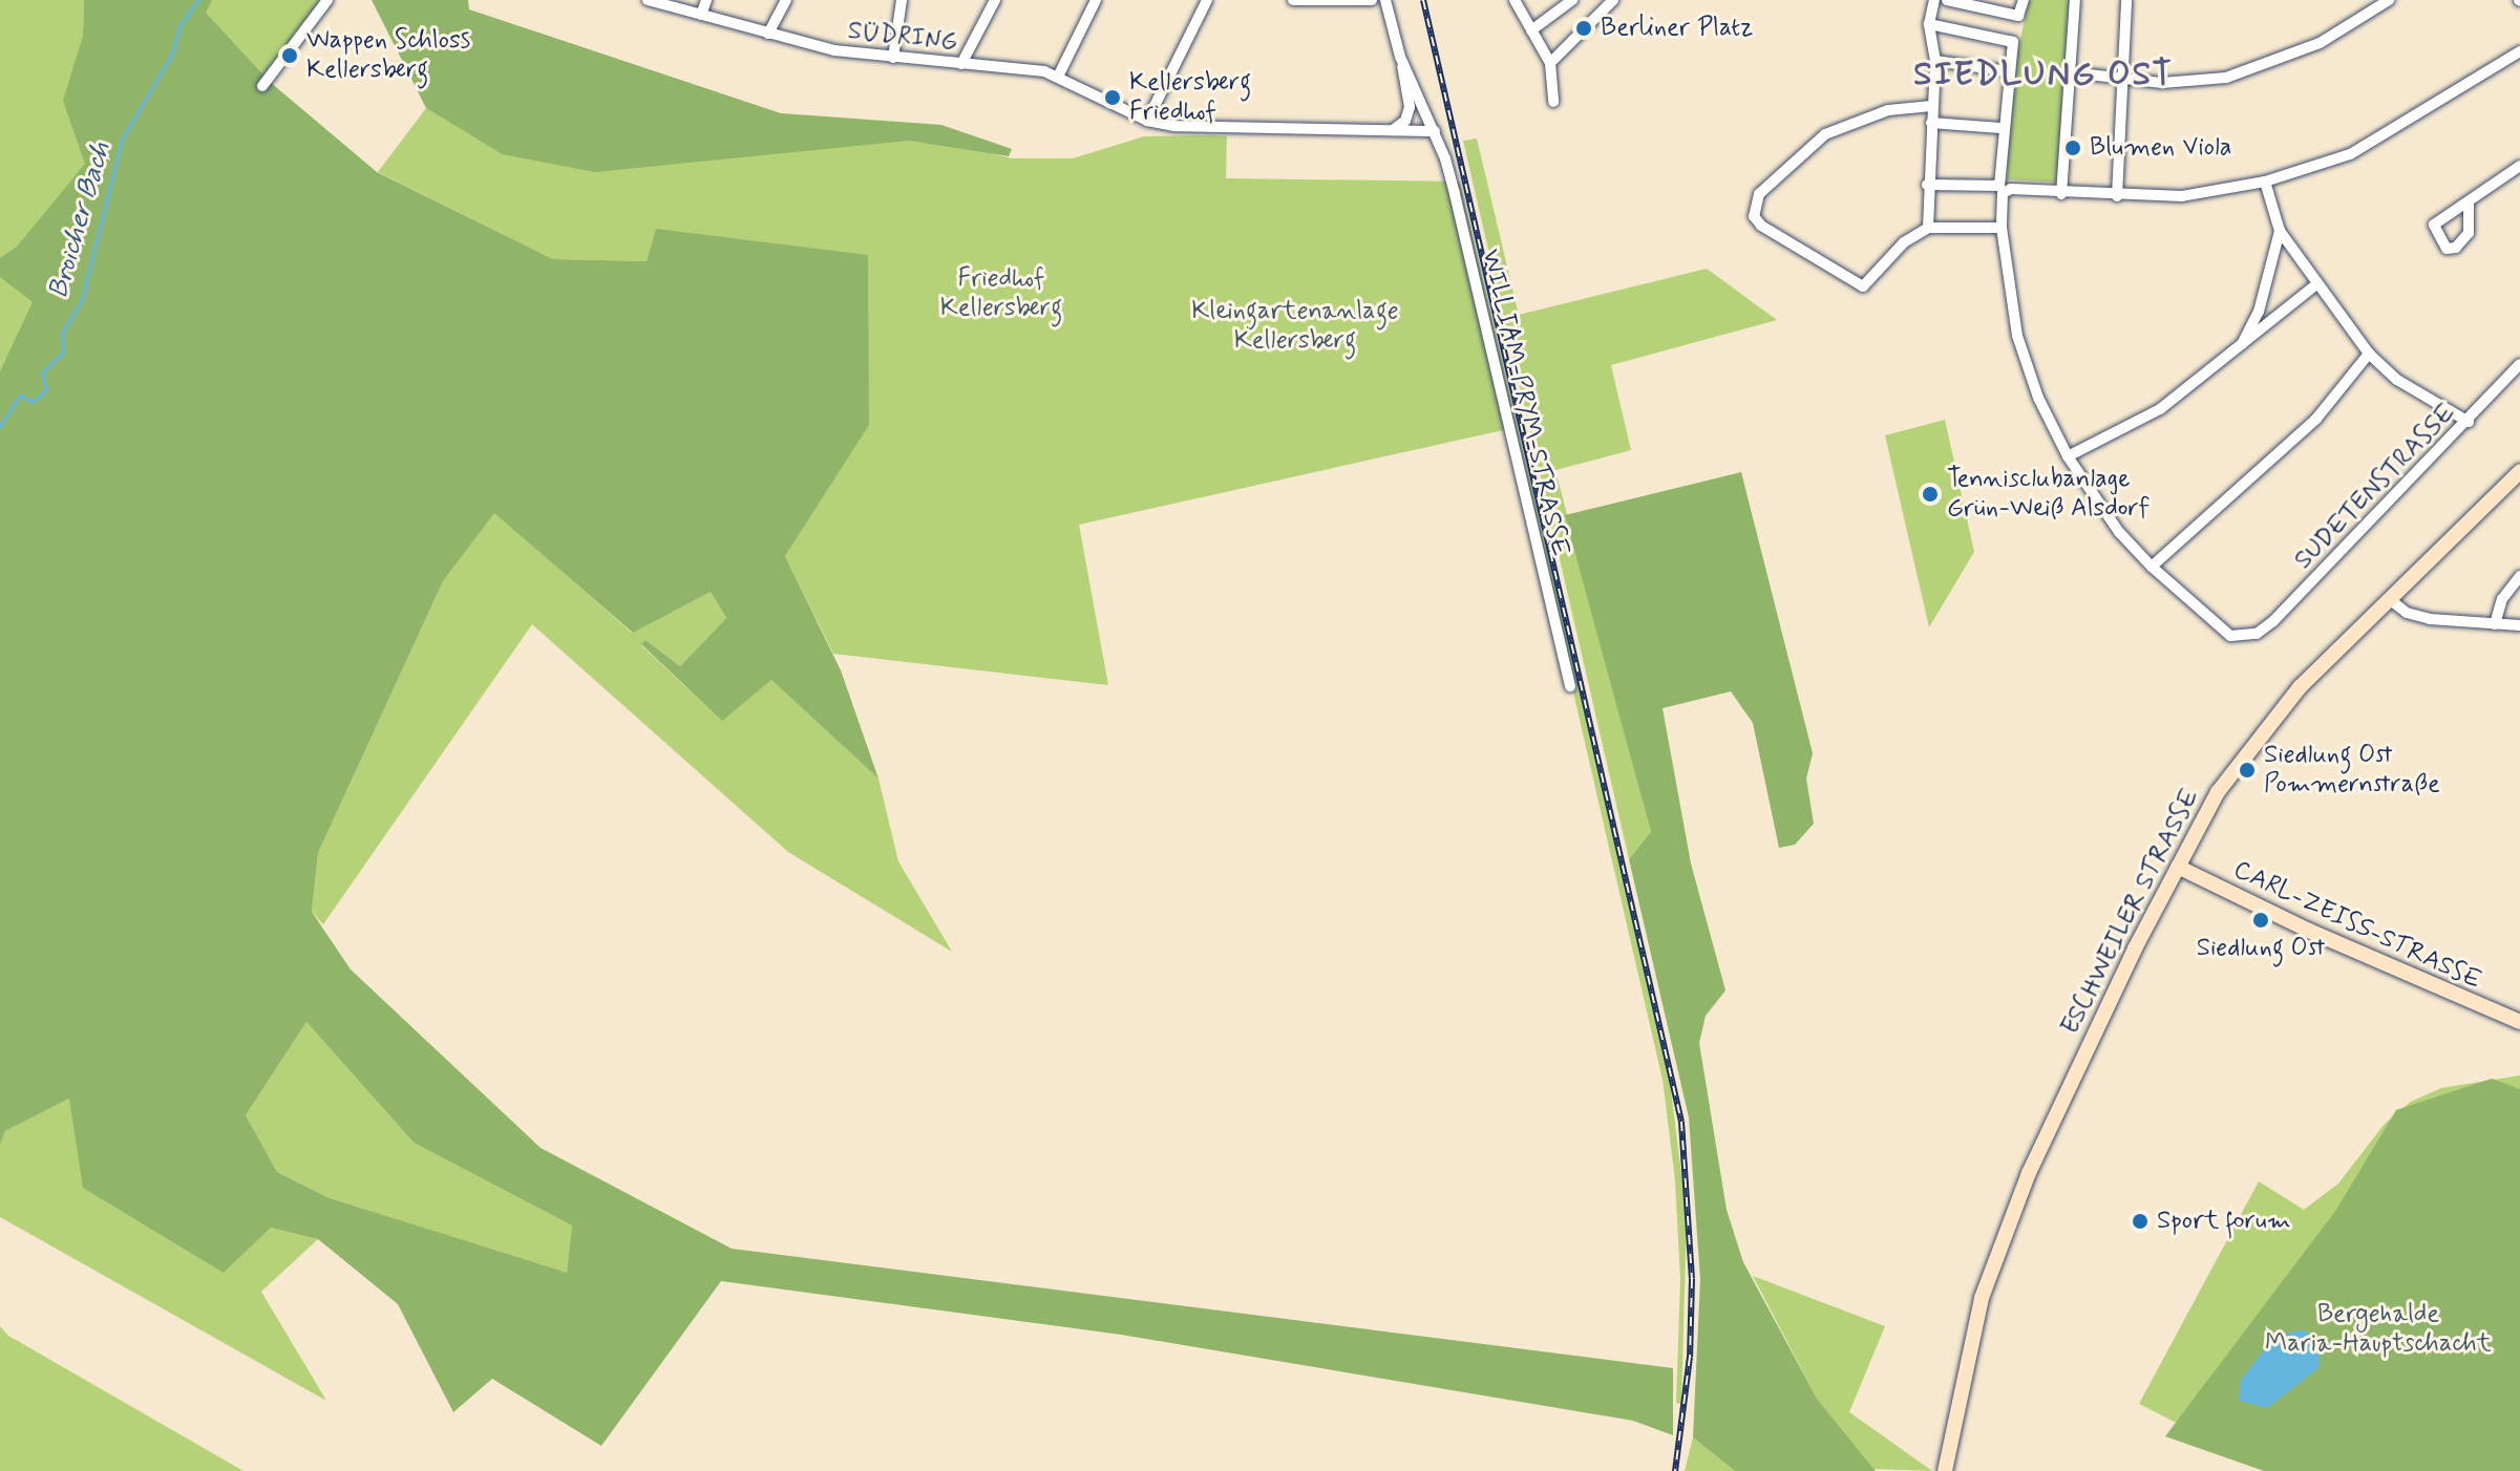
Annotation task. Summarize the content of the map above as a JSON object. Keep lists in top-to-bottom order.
{
  "streets": {
    "street": [
      "SÜDRING",
      "WILLIAM-PRYM-STRASSE",
      "SUDETENSTRASSE",
      "ESCHWEILER STRASSE",
      "CARL-ZEISS-STRASSE"
    ]
  },
  "crossings": [
    ["ESCHWEILER STRASSE", "CARL-ZEISS-STRASSE"]
  ],
  "districts": ["SIEDLUNG OST"],
  "water": ["Broicher Bach"],
  "parks": ["Friedhof Kellersberg", "Kleingartenanlage Kellersberg", "Bergehalde Maria-Hauptschacht"],
  "places": [
    "Berliner Platz",
    "Wappen Schloss Kellersberg",
    "Kellersberg Friedhof",
    "Blumen Viola",
    "Tennisclubanlage Grün-Weiß Alsdorf",
    "Siedlung Ost Pommernstraße",
    "Siedlung Ost",
    "Sport forum"
  ]
}
